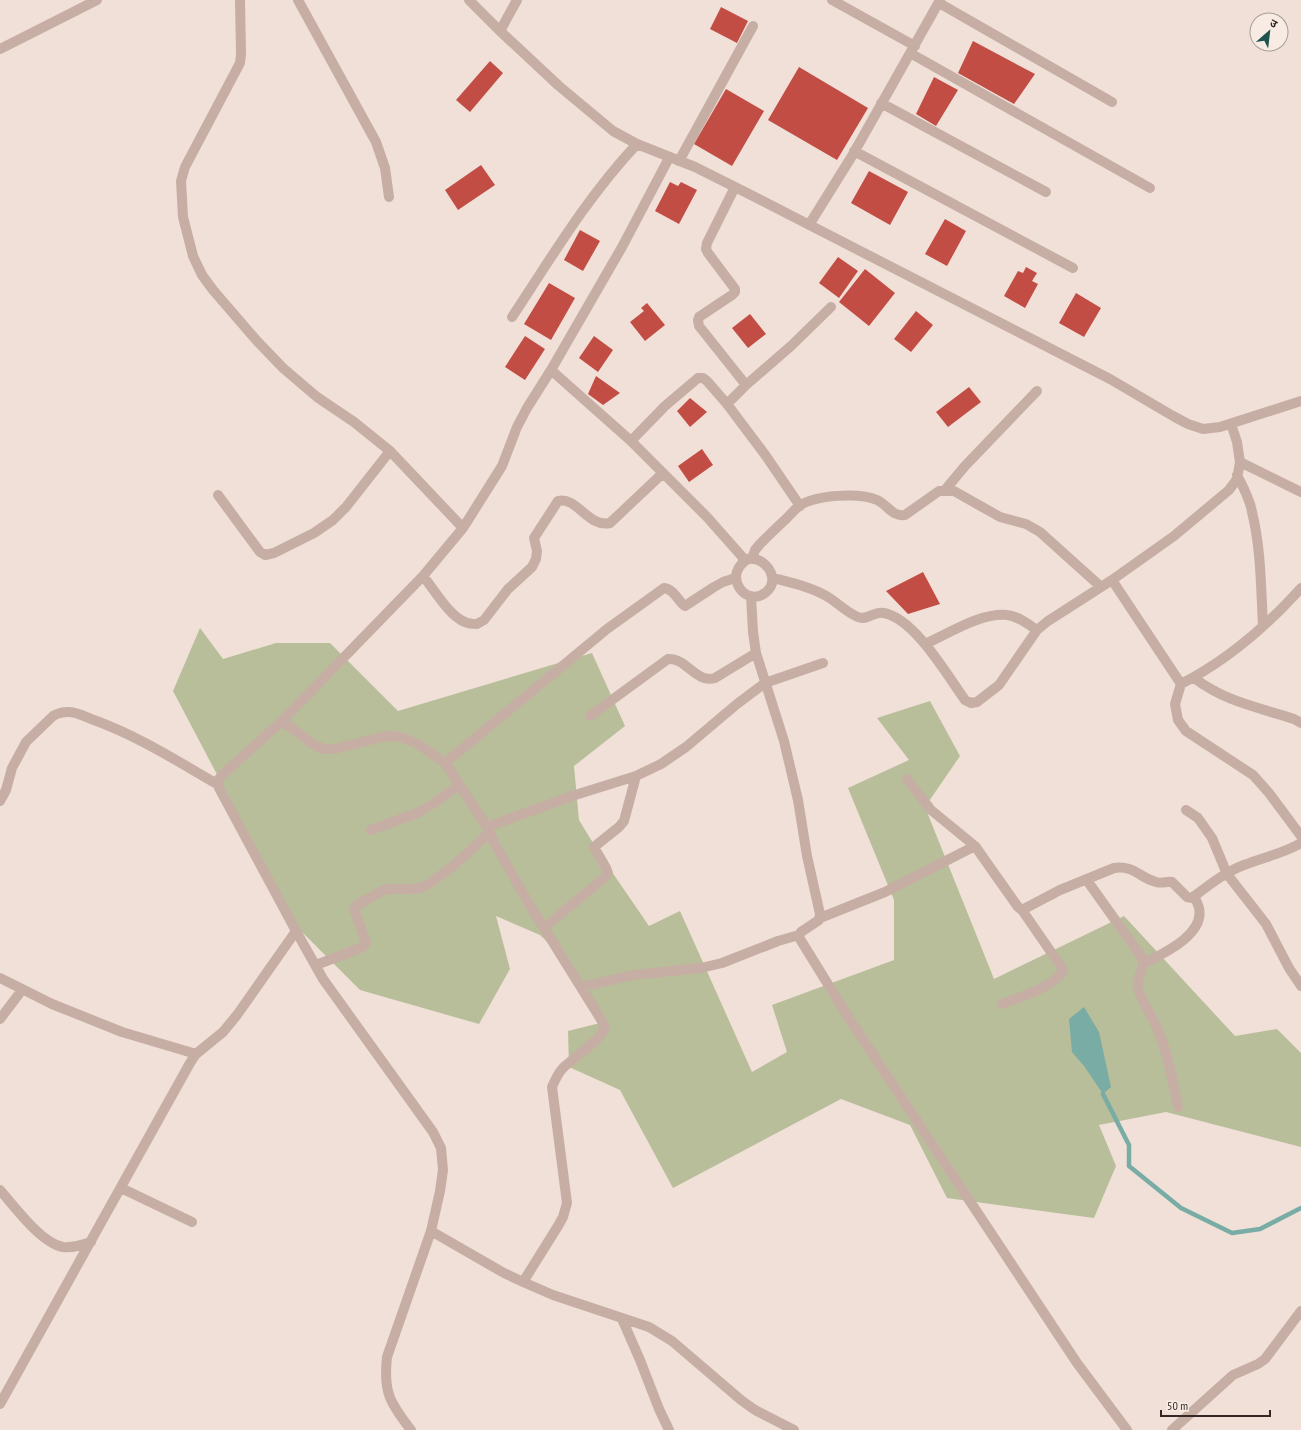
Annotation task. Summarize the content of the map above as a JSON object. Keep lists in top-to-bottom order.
{
  "scale_bar": "50 m",
  "north": "top right"
}
